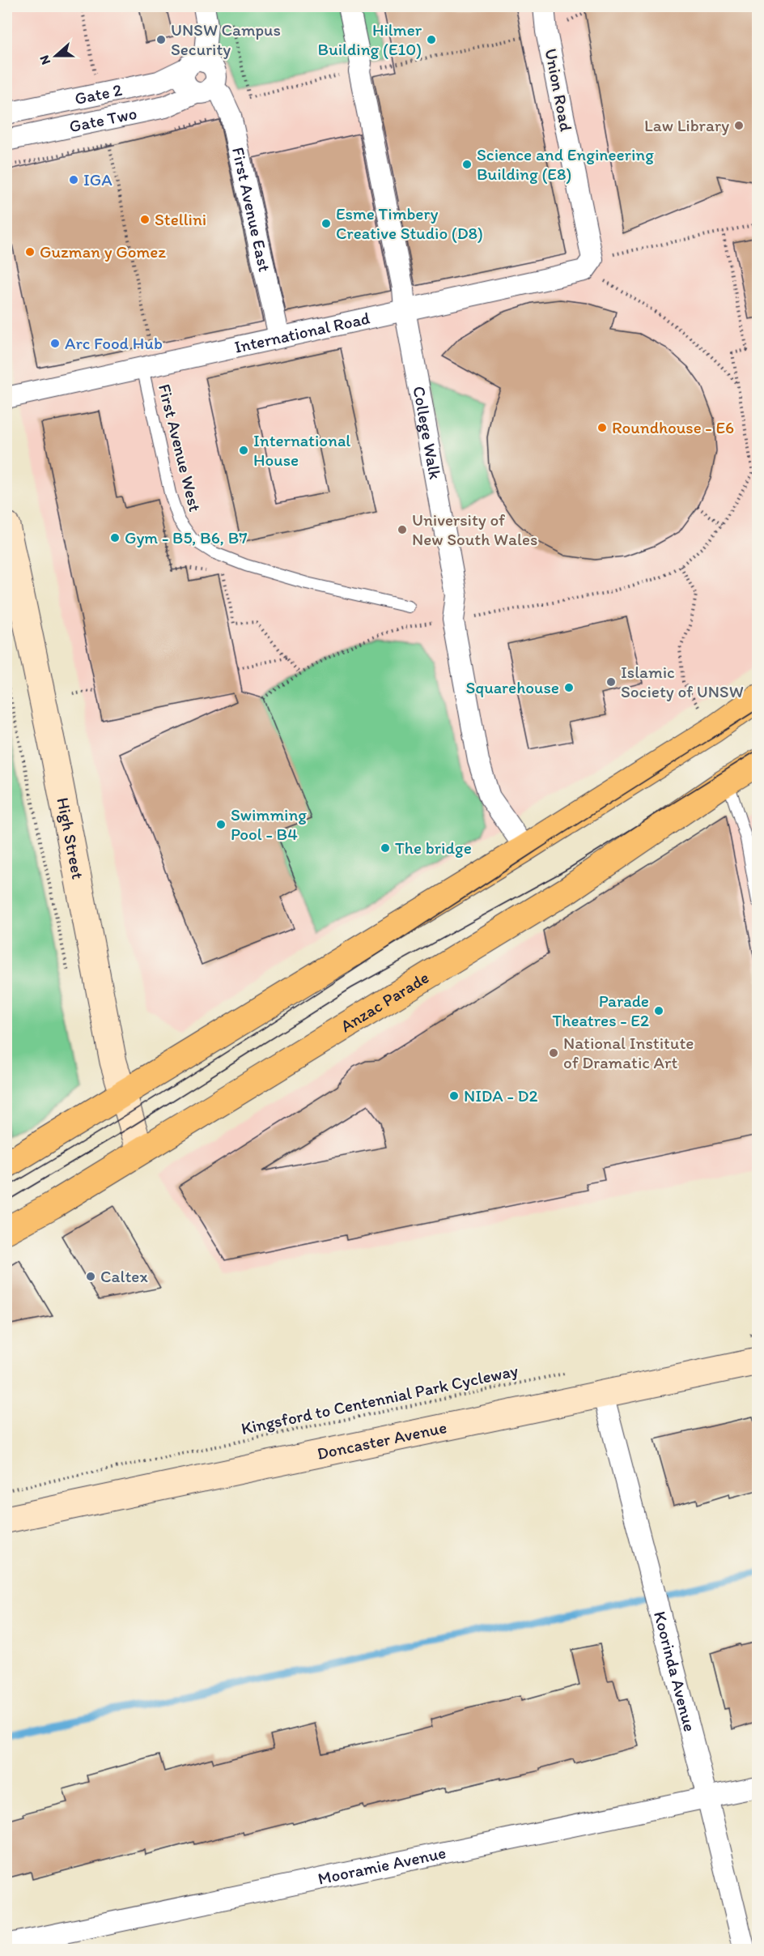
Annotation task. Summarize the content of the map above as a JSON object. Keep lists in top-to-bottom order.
{
  "streets": {
    "main road": ["Anzac Parade"],
    "street": [
      "Union Road",
      "Gate 2",
      "Gate Two",
      "First Avenue East",
      "International Road",
      "College Walk",
      "High Street",
      "Doncaster Avenue",
      "Koorinda Avenue",
      "Mooramie Avenue"
    ],
    "lane": ["First Avenue West"],
    "path": ["Kingsford to Centennial Park Cycleway"]
  },
  "crossings": [
    ["Union Road", "International Road"],
    ["Gate 2", "Gate Two"],
    ["Gate 2", "First Avenue East"],
    ["Gate Two", "First Avenue East"],
    ["First Avenue East", "International Road"],
    ["International Road", "College Walk"],
    ["International Road", "First Avenue West"],
    ["High Street", "Anzac Parade"],
    ["Doncaster Avenue", "Koorinda Avenue"],
    ["Koorinda Avenue", "Mooramie Avenue"]
  ],
  "places": [
    "UNSW Campus Security",
    "Hilmer Building (E10)",
    "Law Library",
    "Science and Engineering Building (E8)",
    "IGA",
    "Stellini",
    "Esme Timbery Creative Studio (D8)",
    "Guzman y Gomez",
    "Arc Food Hub",
    "Roundhouse - E6",
    "International House",
    "University of New South Wales",
    "Gym - B5, B6, B7",
    "Islamic Society of UNSW",
    "Squarehouse",
    "Swimming Pool - B4",
    "The bridge",
    "Parade Theatres - E2",
    "National Institute of Dramatic Art",
    "NIDA - D2",
    "Caltex"
  ],
  "north": "left"
}
